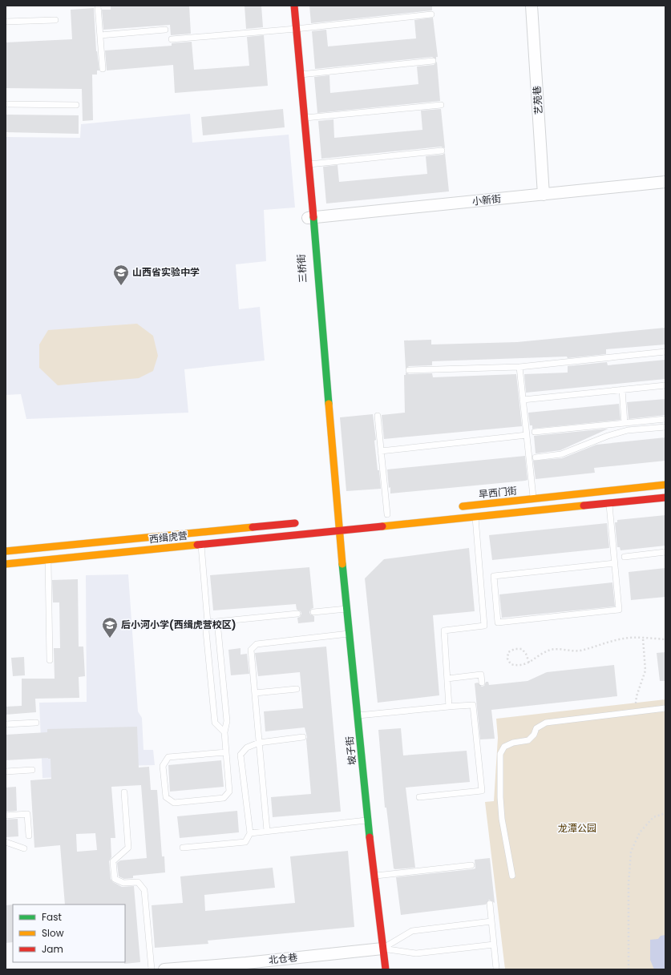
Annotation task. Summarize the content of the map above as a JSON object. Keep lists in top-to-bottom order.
{
  "streets": {
    "street": [
      "艺苑巷",
      "小新街",
      "三桥街",
      "旱西门街",
      "西缉虎营",
      "坡子街",
      "北仓巷"
    ]
  },
  "crossings": [
    ["艺苑巷", "小新街"],
    ["小新街", "三桥街"],
    ["三桥街", "西缉虎营"],
    ["三桥街", "坡子街"],
    ["西缉虎营", "坡子街"],
    ["坡子街", "北仓巷"]
  ],
  "parks": ["龙潭公园"],
  "places": {
    "school or university": ["山西省实验中学", "后小河小学(西缉虎营校区)"]
  },
  "legend": ["Fast", "Slow", "Jam"]
}
